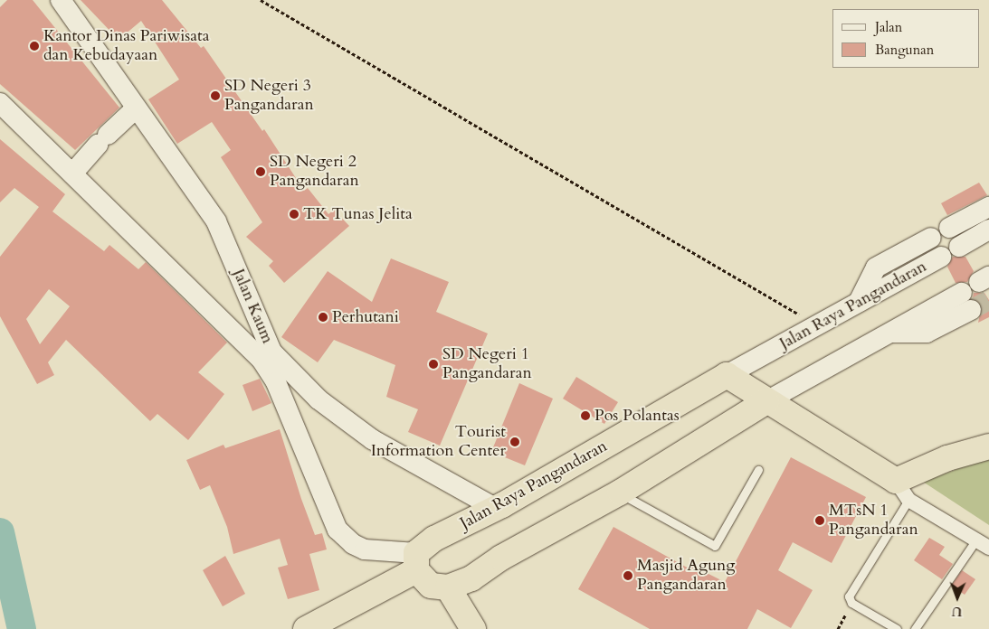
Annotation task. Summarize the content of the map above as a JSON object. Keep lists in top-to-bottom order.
{
  "streets": {
    "highway": ["Jalan Raya Pangandaran"],
    "street": ["Jalan Kaum"]
  },
  "crossings": [
    ["Jalan Raya Pangandaran", "Jalan Kaum"]
  ],
  "places": [
    "Kantor Dinas Pariwisata dan Kebudayaan",
    "SD Negeri 3 Pangandaran",
    "SD Negeri 2 Pangandaran",
    "TK Tunas Jelita",
    "Perhutani",
    "SD Negeri 1 Pangandaran",
    "Pos Polantas",
    "Tourist Information Center",
    "MTsN 1 Pangandaran",
    "Masjid Agung Pangandaran"
  ],
  "legend": ["Jalan", "Bangunan"],
  "north": "bottom"
}
